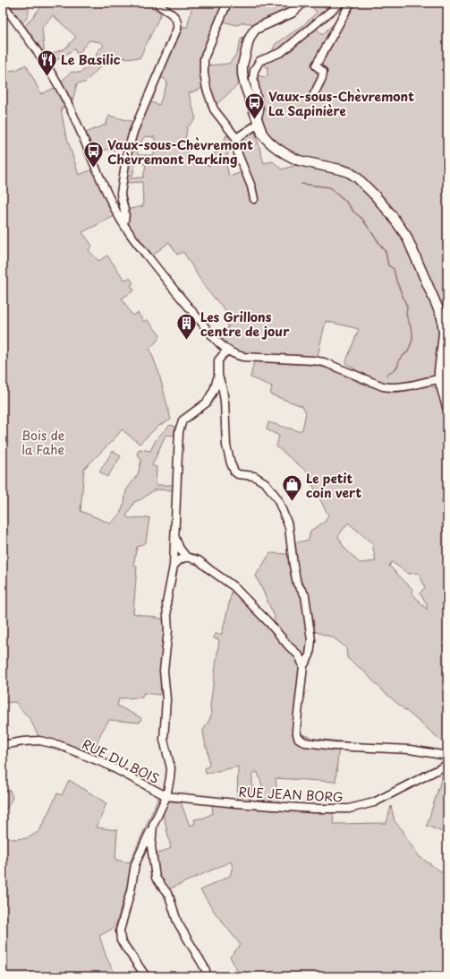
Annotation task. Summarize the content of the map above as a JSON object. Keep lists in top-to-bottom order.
{
  "streets": {
    "street": ["RUE DU BOIS", "RUE JEAN BORG"]
  },
  "crossings": [
    ["RUE DU BOIS", "RUE JEAN BORG"]
  ],
  "parks": ["Bois de la Fahe"],
  "places": {
    "restaurant": ["Le Basilic"],
    "bus stop": ["Vaux-sous-Chèvremont La Sapinière", "Vaux-sous-Chèvremont Chèvremont Parking"],
    "building": ["Les Grillons centre de jour"],
    "shop": ["Le petit coin vert"]
  }
}
